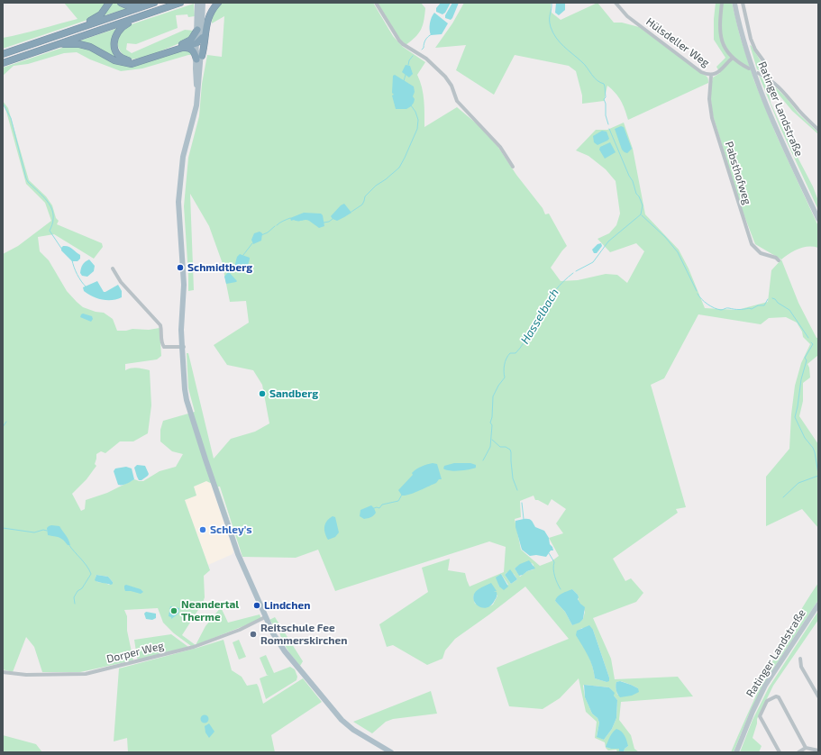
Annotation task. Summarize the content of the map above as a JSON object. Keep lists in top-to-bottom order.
{
  "streets": {
    "main road": ["Ratinger Landstraße"],
    "street": ["Hülsdeller Weg", "Pabsthofweg", "Dorper Weg"]
  },
  "crossings": [
    ["Hülsdeller Weg", "Ratinger Landstraße"],
    ["Hülsdeller Weg", "Pabsthofweg"]
  ],
  "water": ["Hasselbach"],
  "places": [
    "Schmidtberg",
    "Sandberg",
    "Schley's",
    "Lindchen",
    "Neandertal Therme",
    "Reitschule Fee Rommerskirchen"
  ]
}
